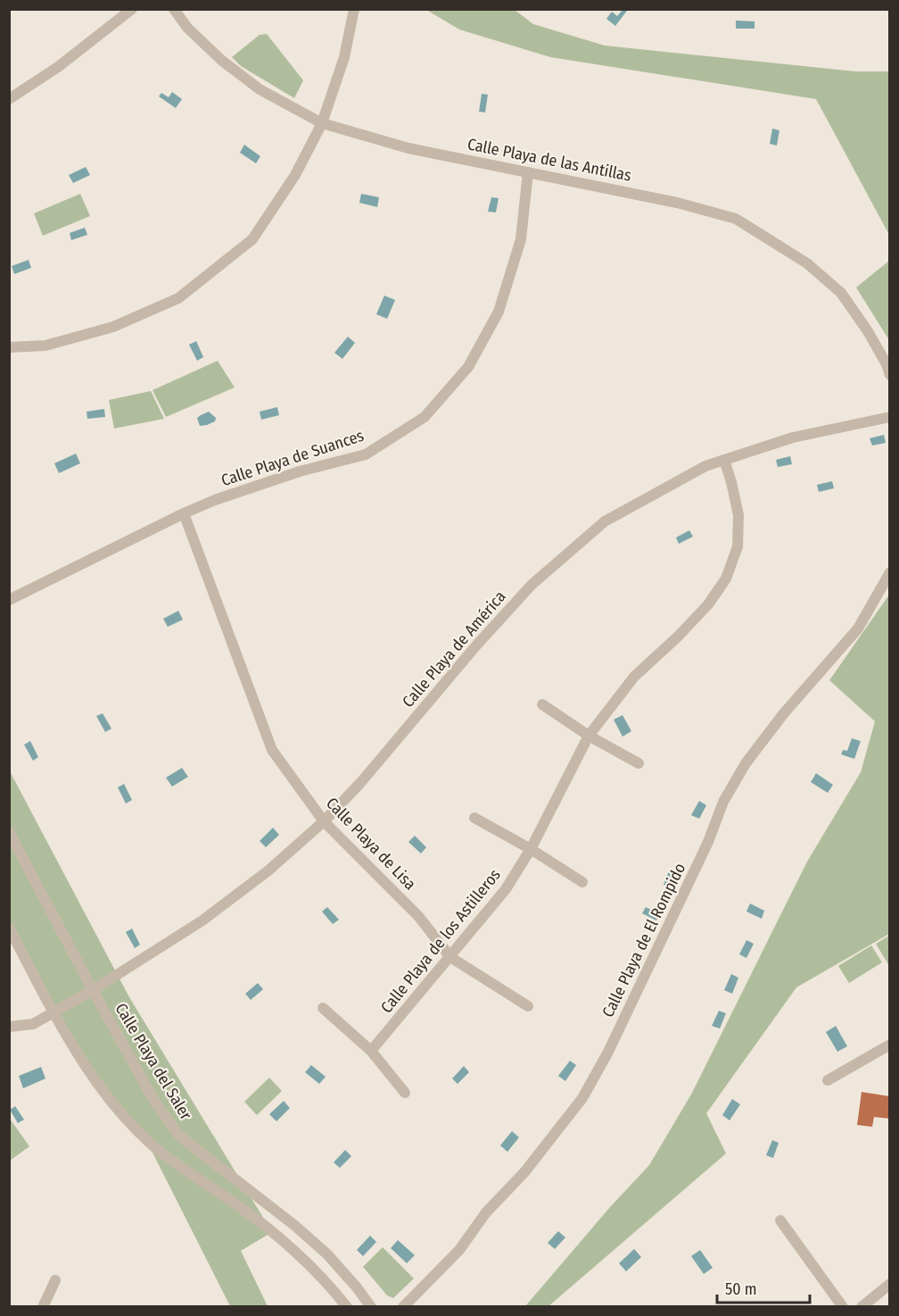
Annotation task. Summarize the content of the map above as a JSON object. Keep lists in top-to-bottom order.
{
  "streets": {
    "street": [
      "Calle Playa de las Antillas",
      "Calle Playa de Suances",
      "Calle Playa de América",
      "Calle Playa de Lisa",
      "Calle Playa de El Rompido",
      "Calle Playa de los Astilleros",
      "Calle Playa del Saler"
    ]
  },
  "crossings": [
    ["Calle Playa de las Antillas", "Calle Playa de Suances"],
    ["Calle Playa de Suances", "Calle Playa de Lisa"],
    ["Calle Playa de América", "Calle Playa de Lisa"],
    ["Calle Playa de América", "Calle Playa de los Astilleros"],
    ["Calle Playa de América", "Calle Playa del Saler"],
    ["Calle Playa de Lisa", "Calle Playa de los Astilleros"]
  ],
  "scale_bar": "50 m"
}
